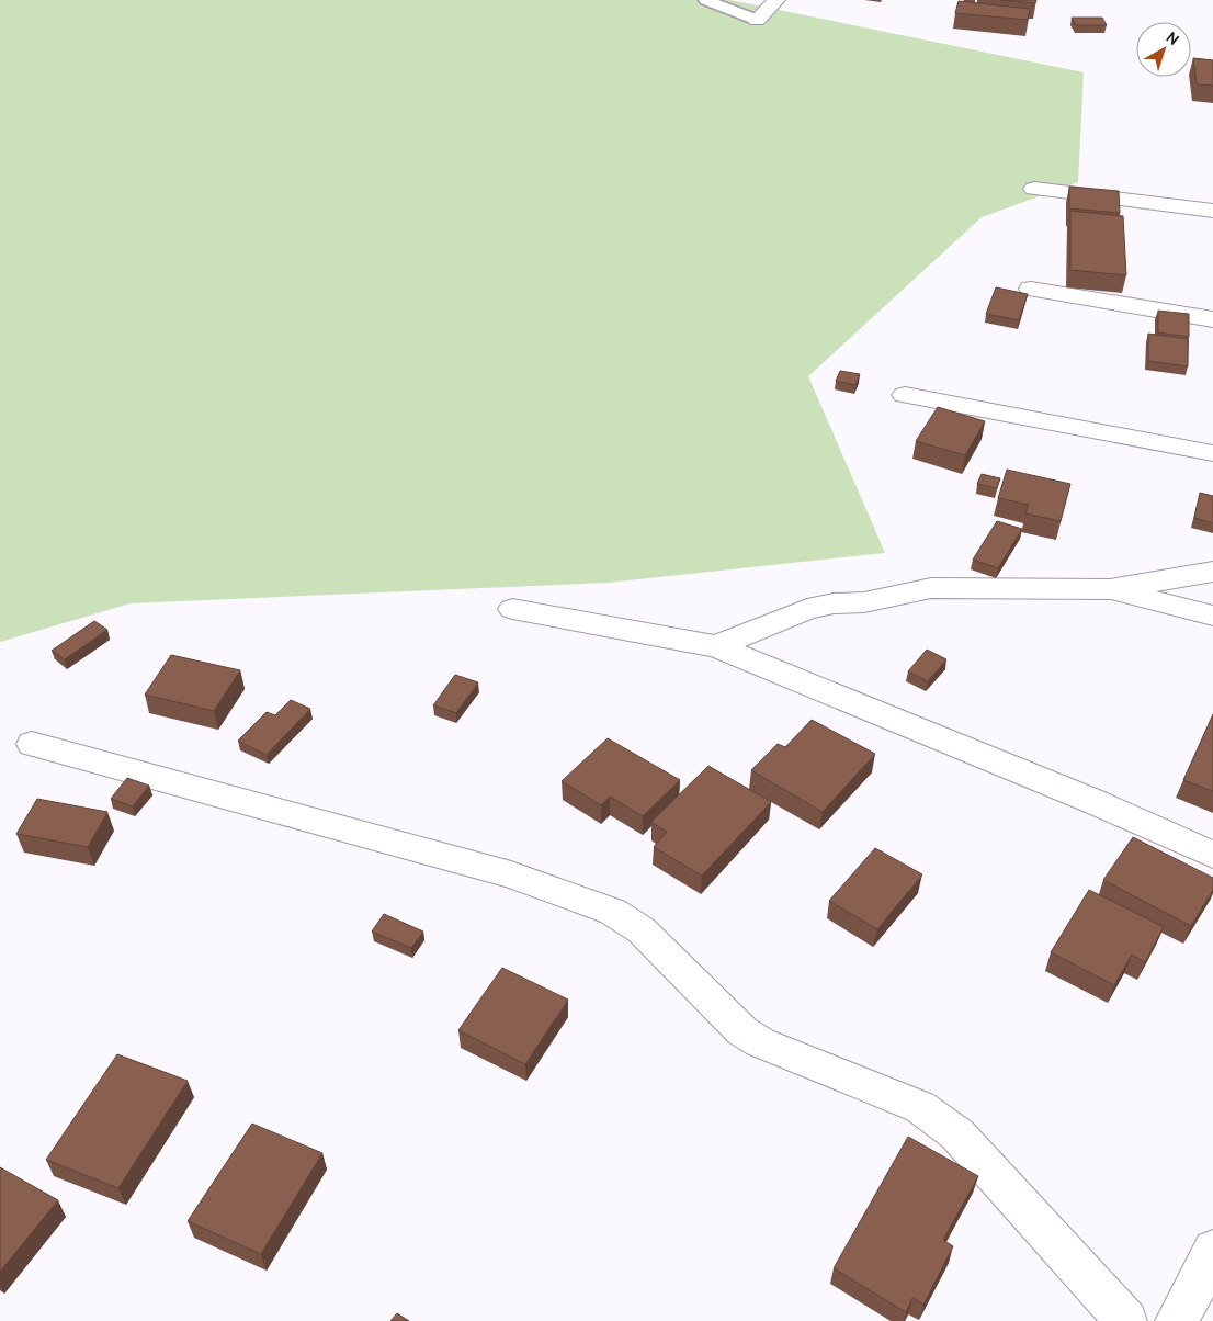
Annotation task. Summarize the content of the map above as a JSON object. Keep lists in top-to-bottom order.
{
  "north": "top right"
}
